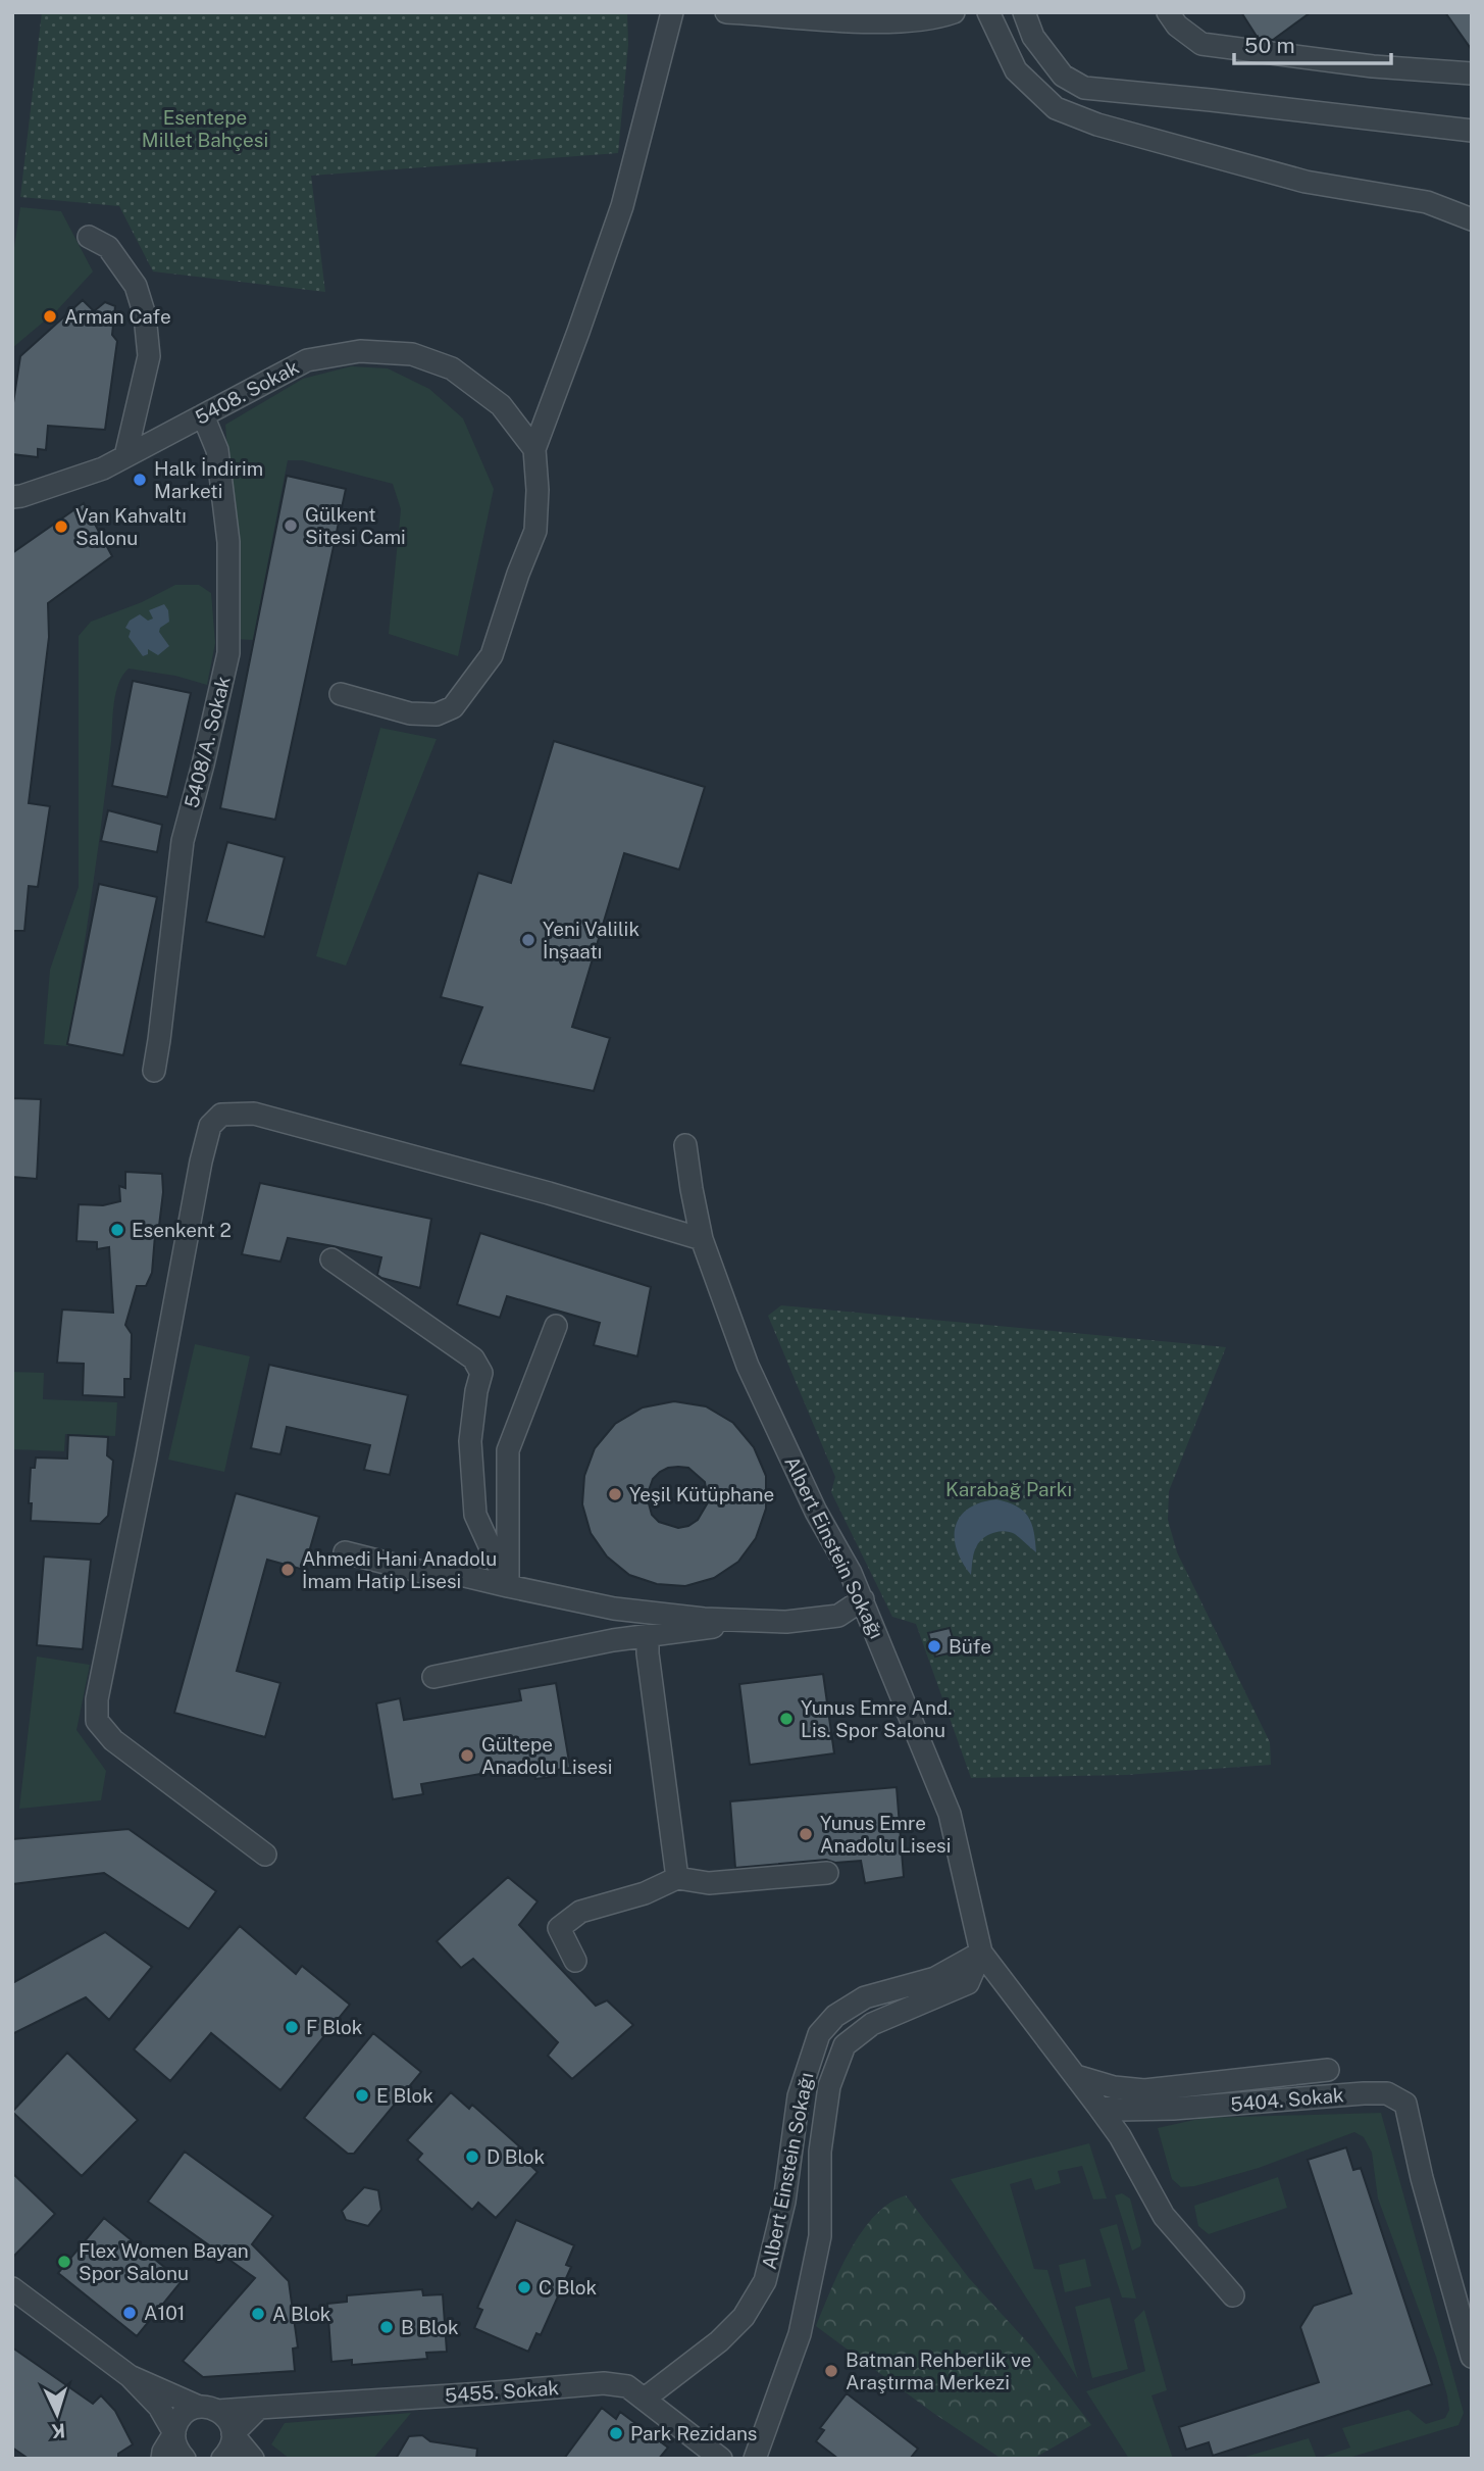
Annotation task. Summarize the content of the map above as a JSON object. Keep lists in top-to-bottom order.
{
  "streets": {
    "street": [
      "5408. Sokak",
      "5408/A. Sokak",
      "Albert Einstein Sokağı",
      "5404. Sokak",
      "5455. Sokak"
    ]
  },
  "crossings": [
    ["5408. Sokak", "5408/A. Sokak"],
    ["Albert Einstein Sokağı", "5455. Sokak"]
  ],
  "parks": ["Esentepe Millet Bahçesi", "Karabağ Parkı"],
  "places": [
    "Arman Cafe",
    "Halk İndirim Marketi",
    "Gülkent Sitesi Cami",
    "Van Kahvaltı Salonu",
    "Yeni Valilik İnşaatı",
    "Esenkent 2",
    "Yeşil Kütüphane",
    "Ahmedi Hani Anadolu İmam Hatip Lisesi",
    "Büfe",
    "Yunus Emre And. Lis. Spor Salonu",
    "Gültepe Anadolu Lisesi",
    "Yunus Emre Anadolu Lisesi",
    "F Blok",
    "E Blok",
    "D Blok",
    "Flex Women Bayan Spor Salonu",
    "C Blok",
    "A101",
    "A Blok",
    "B Blok",
    "Batman Rehberlik ve Araştırma Merkezi",
    "Park Rezidans"
  ],
  "scale_bar": "50 m",
  "north": "bottom"
}
